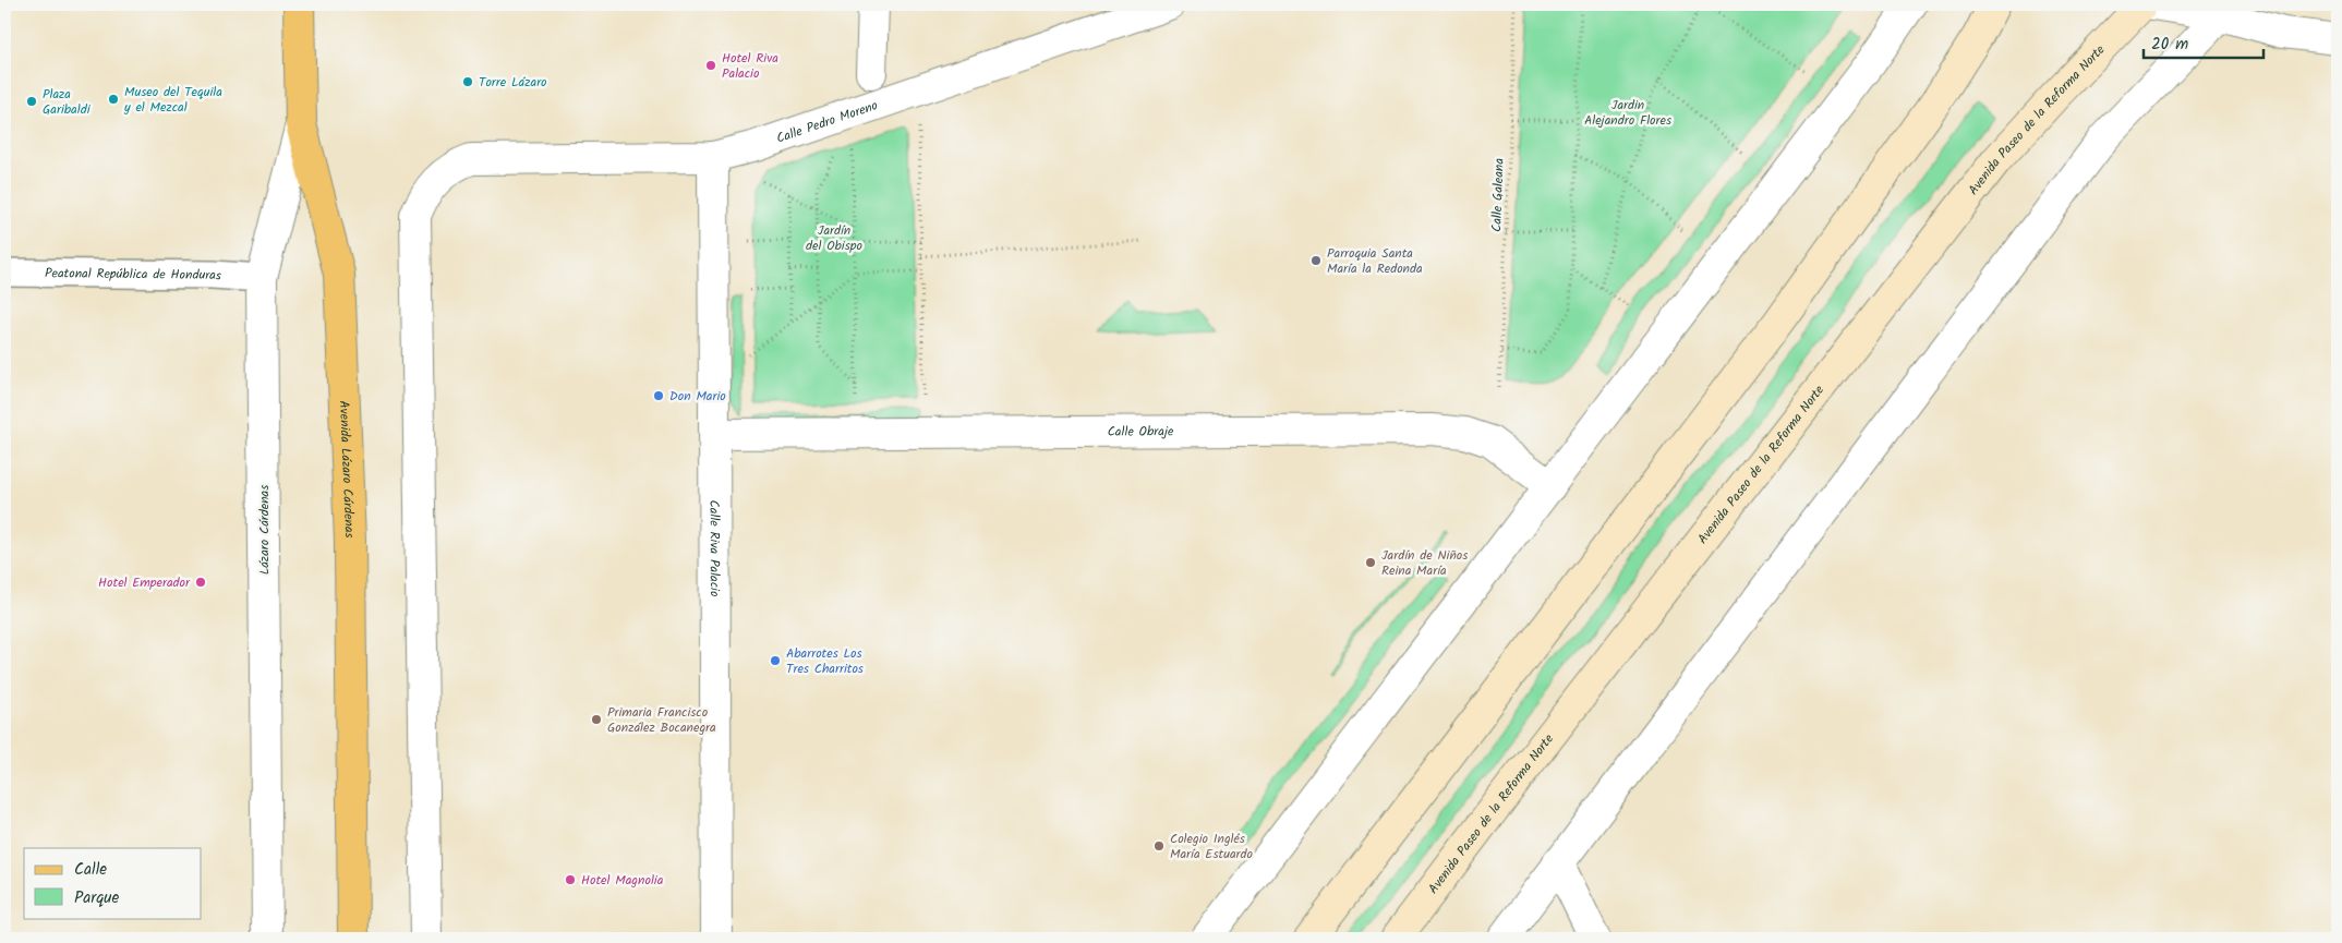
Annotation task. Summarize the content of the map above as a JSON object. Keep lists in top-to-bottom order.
{
  "streets": {
    "main road": ["Avenida Paseo de la Reforma Norte", "Avenida Lázaro Cárdenas"],
    "street": [
      "Calle Pedro Moreno",
      "Peatonal República de Honduras",
      "Calle Obraje",
      "Lázaro Cárdenas",
      "Calle Riva Palacio"
    ],
    "path": ["Calle Galeana"]
  },
  "crossings": [
    ["Calle Pedro Moreno", "Calle Riva Palacio"],
    ["Peatonal República de Honduras", "Lázaro Cárdenas"],
    ["Calle Obraje", "Calle Riva Palacio"],
    ["Avenida Lázaro Cárdenas", "Lázaro Cárdenas"]
  ],
  "parks": ["Jardin Alejandro Flores", "Jardín del Obispo"],
  "places": [
    "Hotel Riva Palacio",
    "Torre Lázaro",
    "Museo del Tequila y el Mezcal",
    "Plaza Garibaldi",
    "Parroquia Santa María la Redonda",
    "Don Mario",
    "Jardín de Niños Reina María",
    "Hotel Emperador",
    "Abarrotes Los Tres Charritos",
    "Primaria Francisco González Bocanegra",
    "Colegio Inglés María Estuardo",
    "Hotel Magnolia"
  ],
  "legend": ["Calle", "Parque"],
  "scale_bar": "20 m"
}
